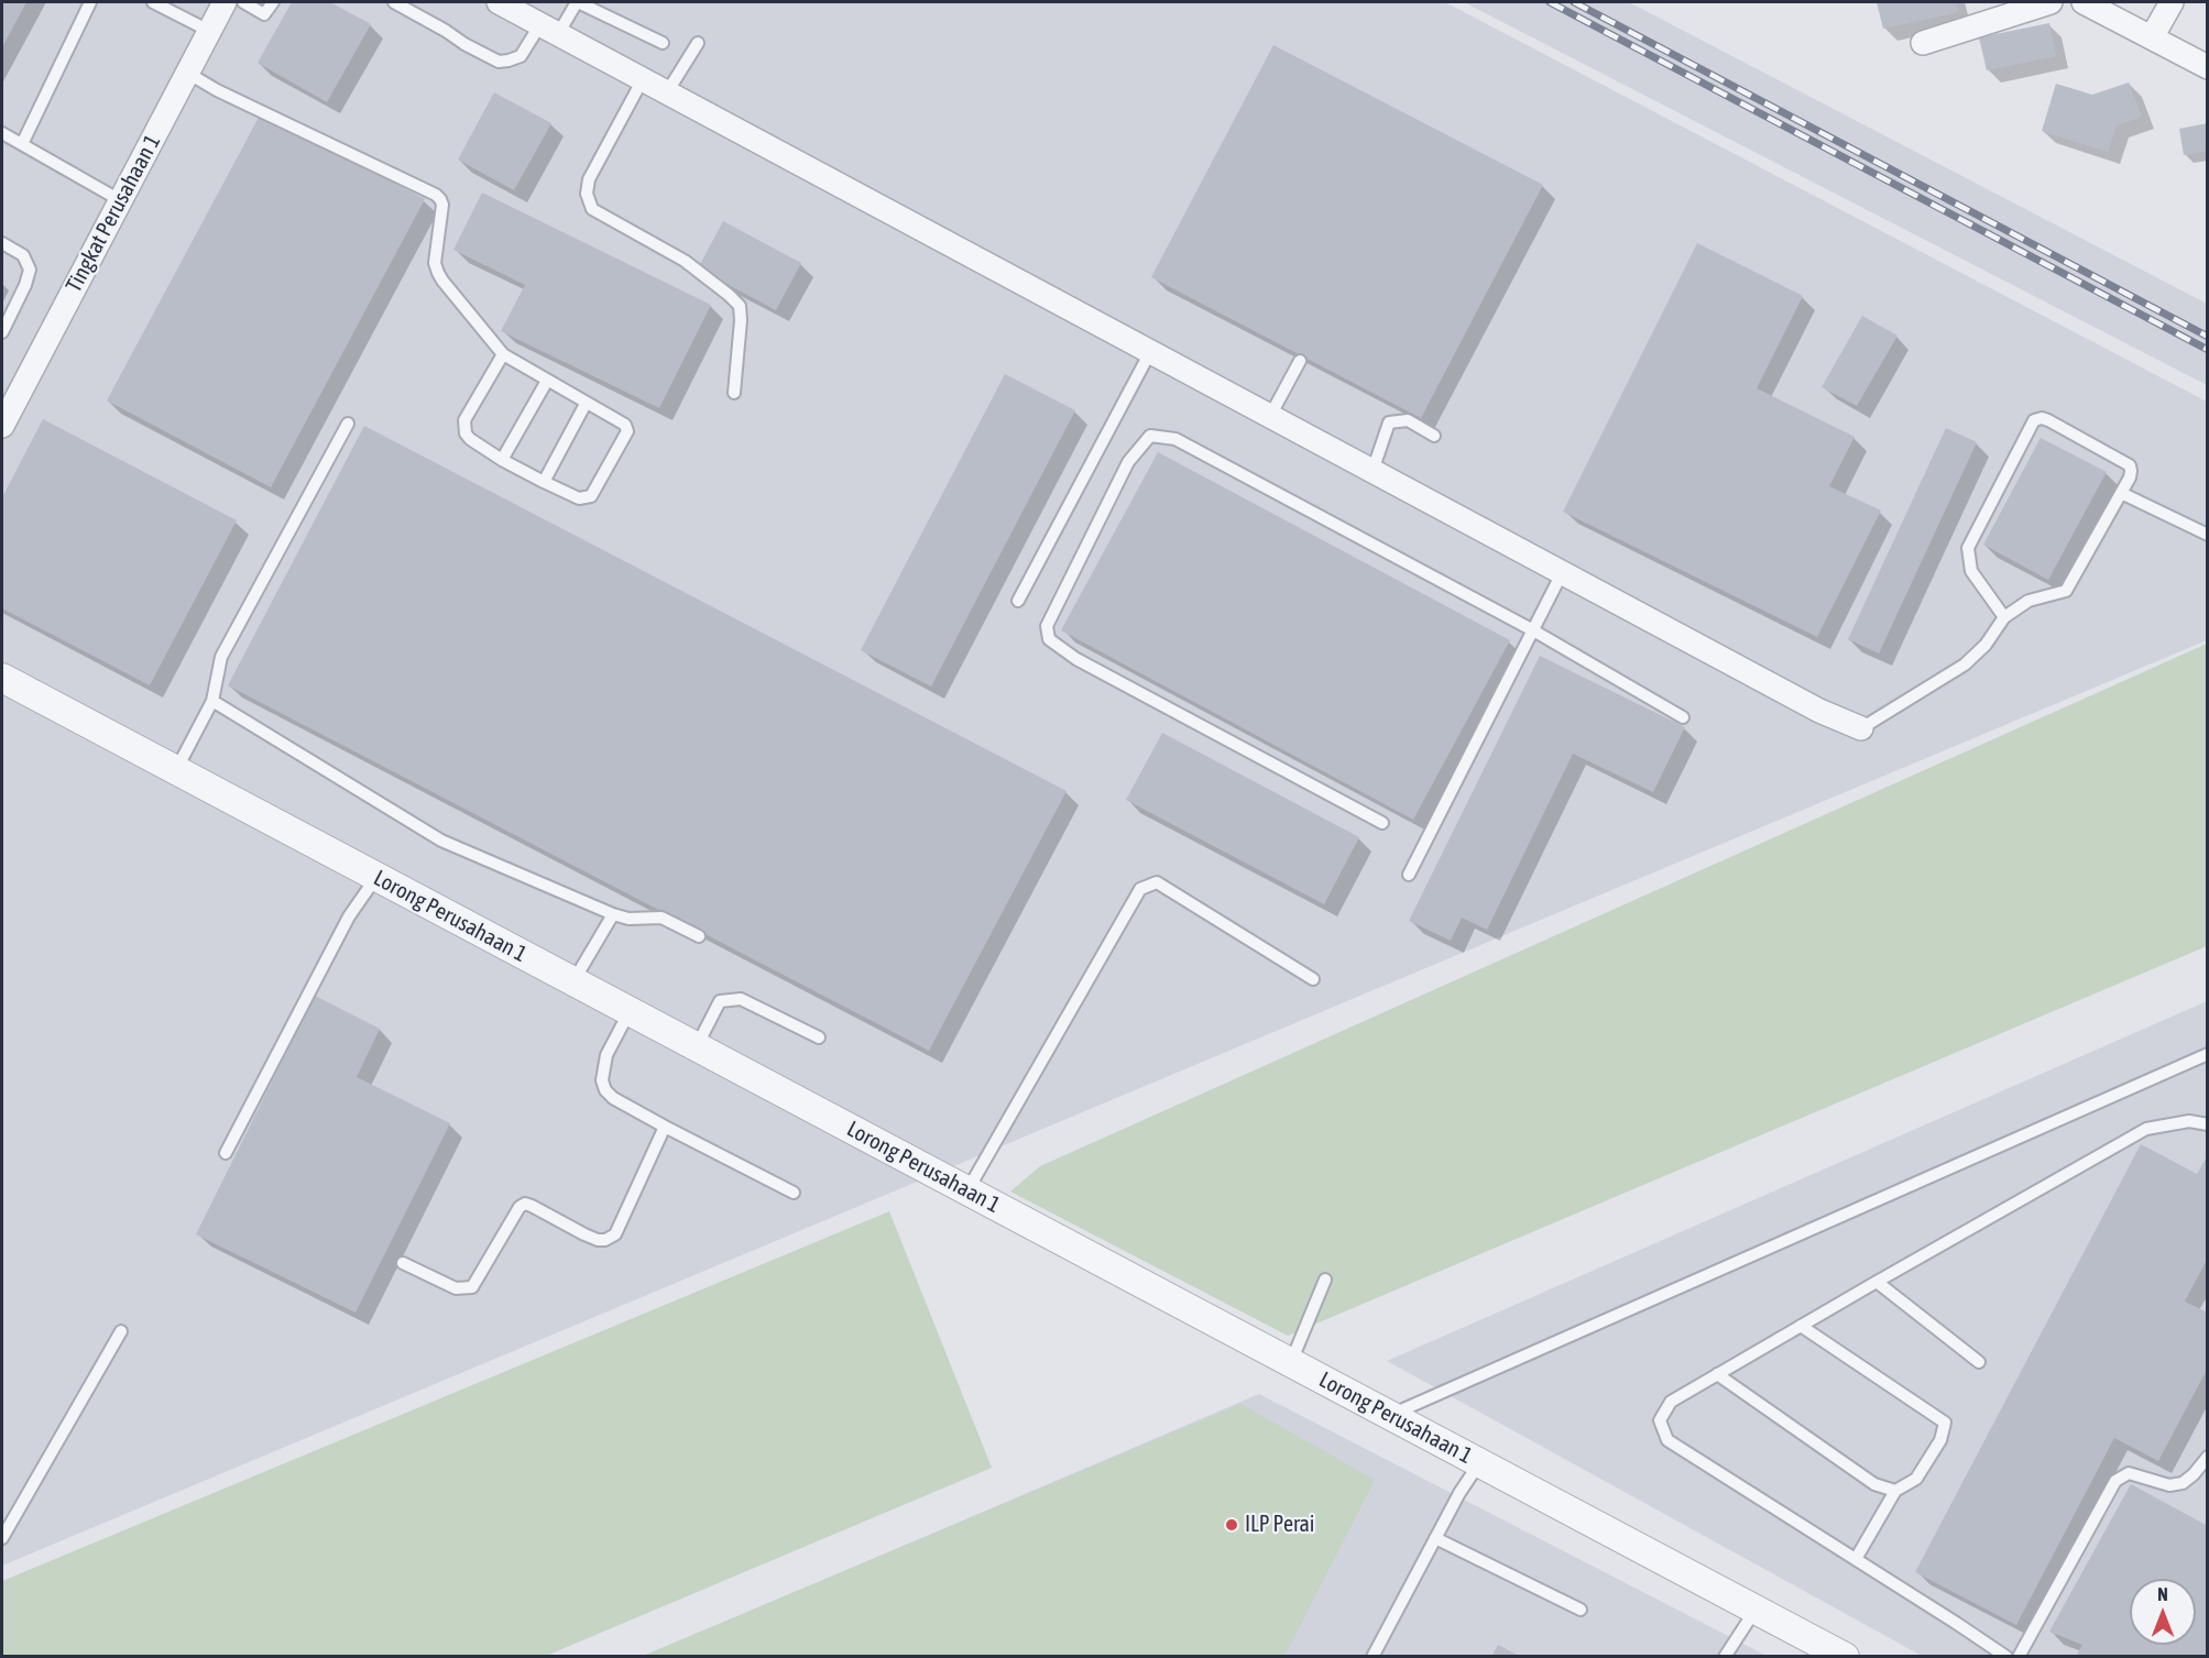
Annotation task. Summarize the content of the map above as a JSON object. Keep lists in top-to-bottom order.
{
  "streets": {
    "street": ["Tingkat Perusahaan 1", "Lorong Perusahaan 1"]
  },
  "places": ["ILP Perai"],
  "north": "top"
}
